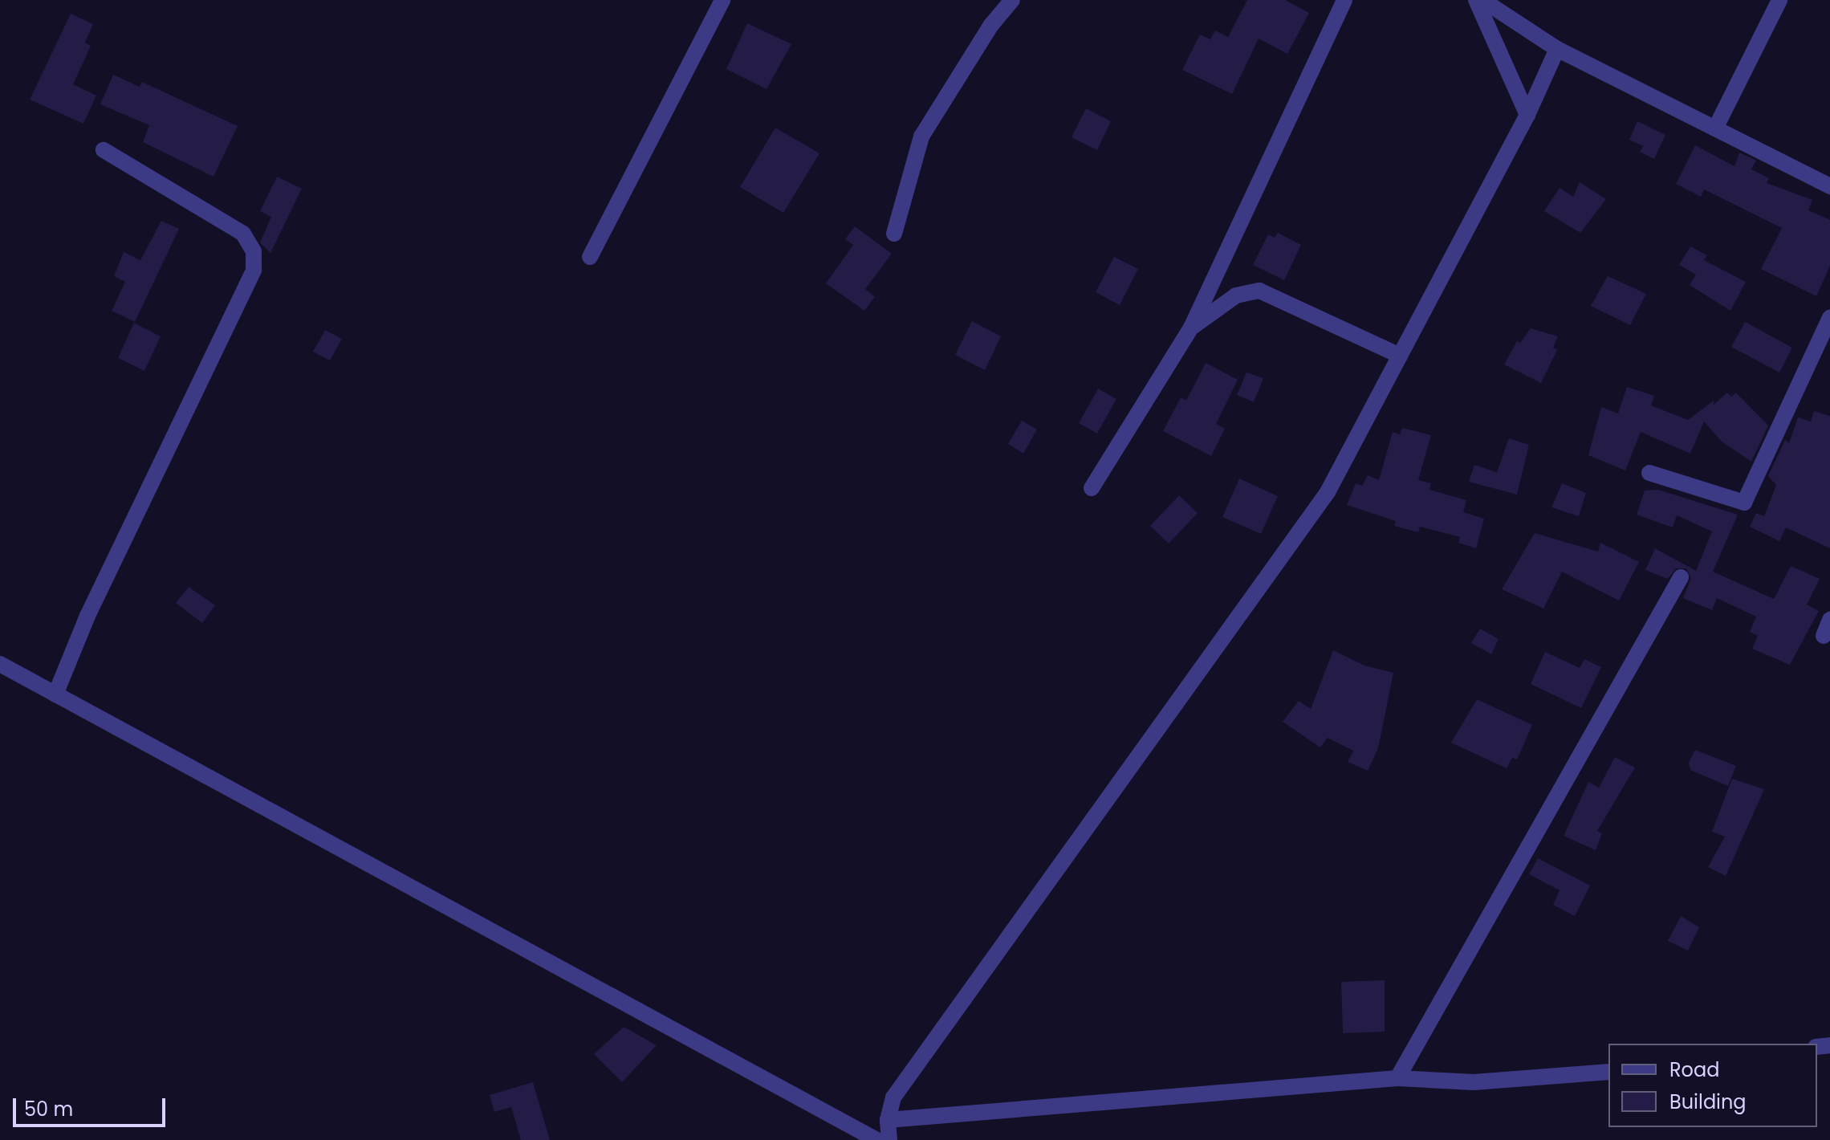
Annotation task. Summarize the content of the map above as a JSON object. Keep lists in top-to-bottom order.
{
  "legend": ["Road", "Building"],
  "scale_bar": "50 m"
}
